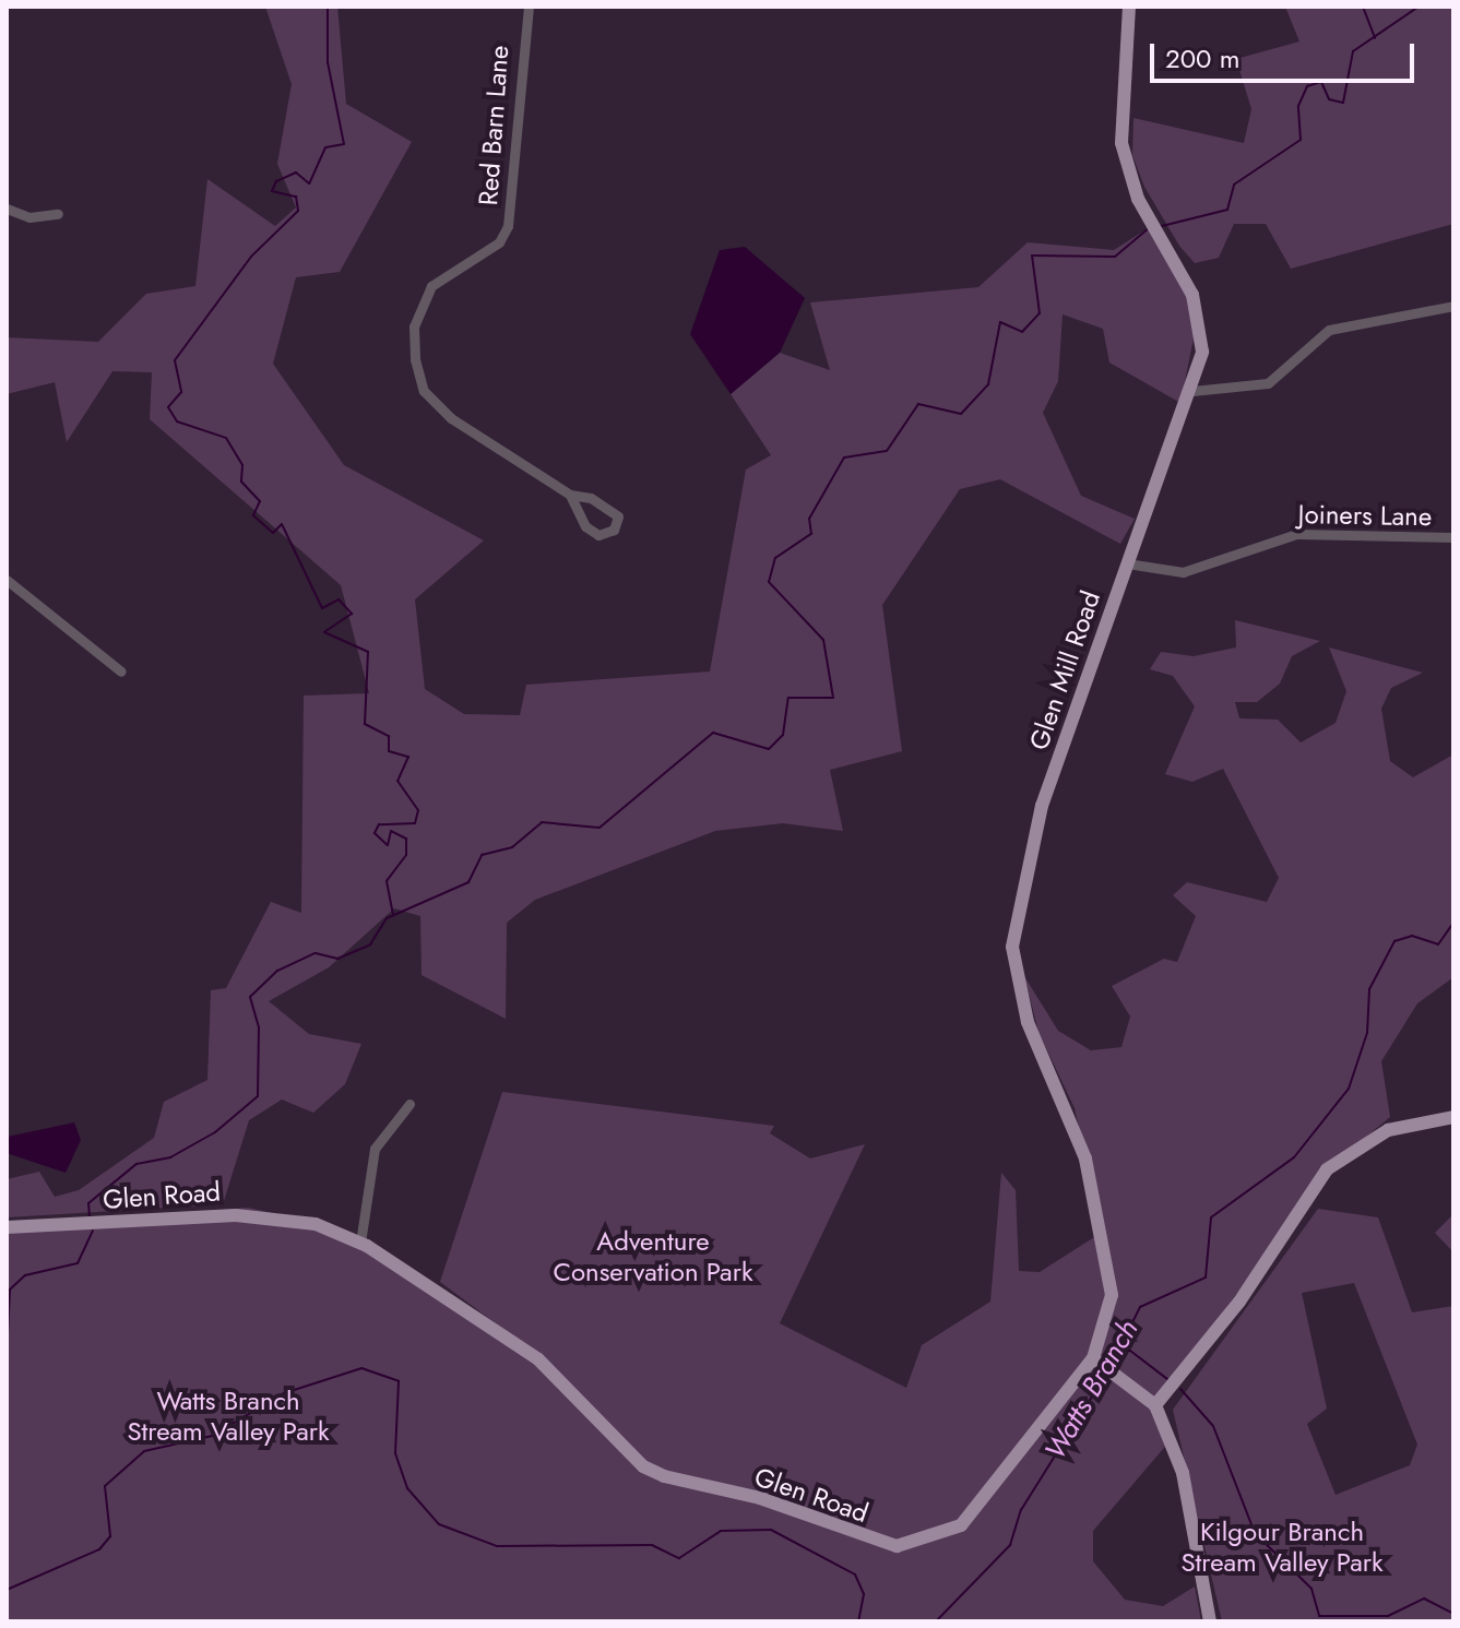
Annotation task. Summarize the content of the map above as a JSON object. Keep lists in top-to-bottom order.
{
  "streets": {
    "main road": ["Glen Mill Road", "Glen Road"],
    "street": ["Red Barn Lane", "Joiners Lane"]
  },
  "crossings": [
    ["Joiners Lane", "Glen Mill Road"],
    ["Glen Mill Road", "Glen Road"]
  ],
  "water": ["Watts Branch"],
  "parks": ["Adventure Conservation Park", "Watts Branch Stream Valley Park", "Kilgour Branch Stream Valley Park"],
  "scale_bar": "200 m"
}
